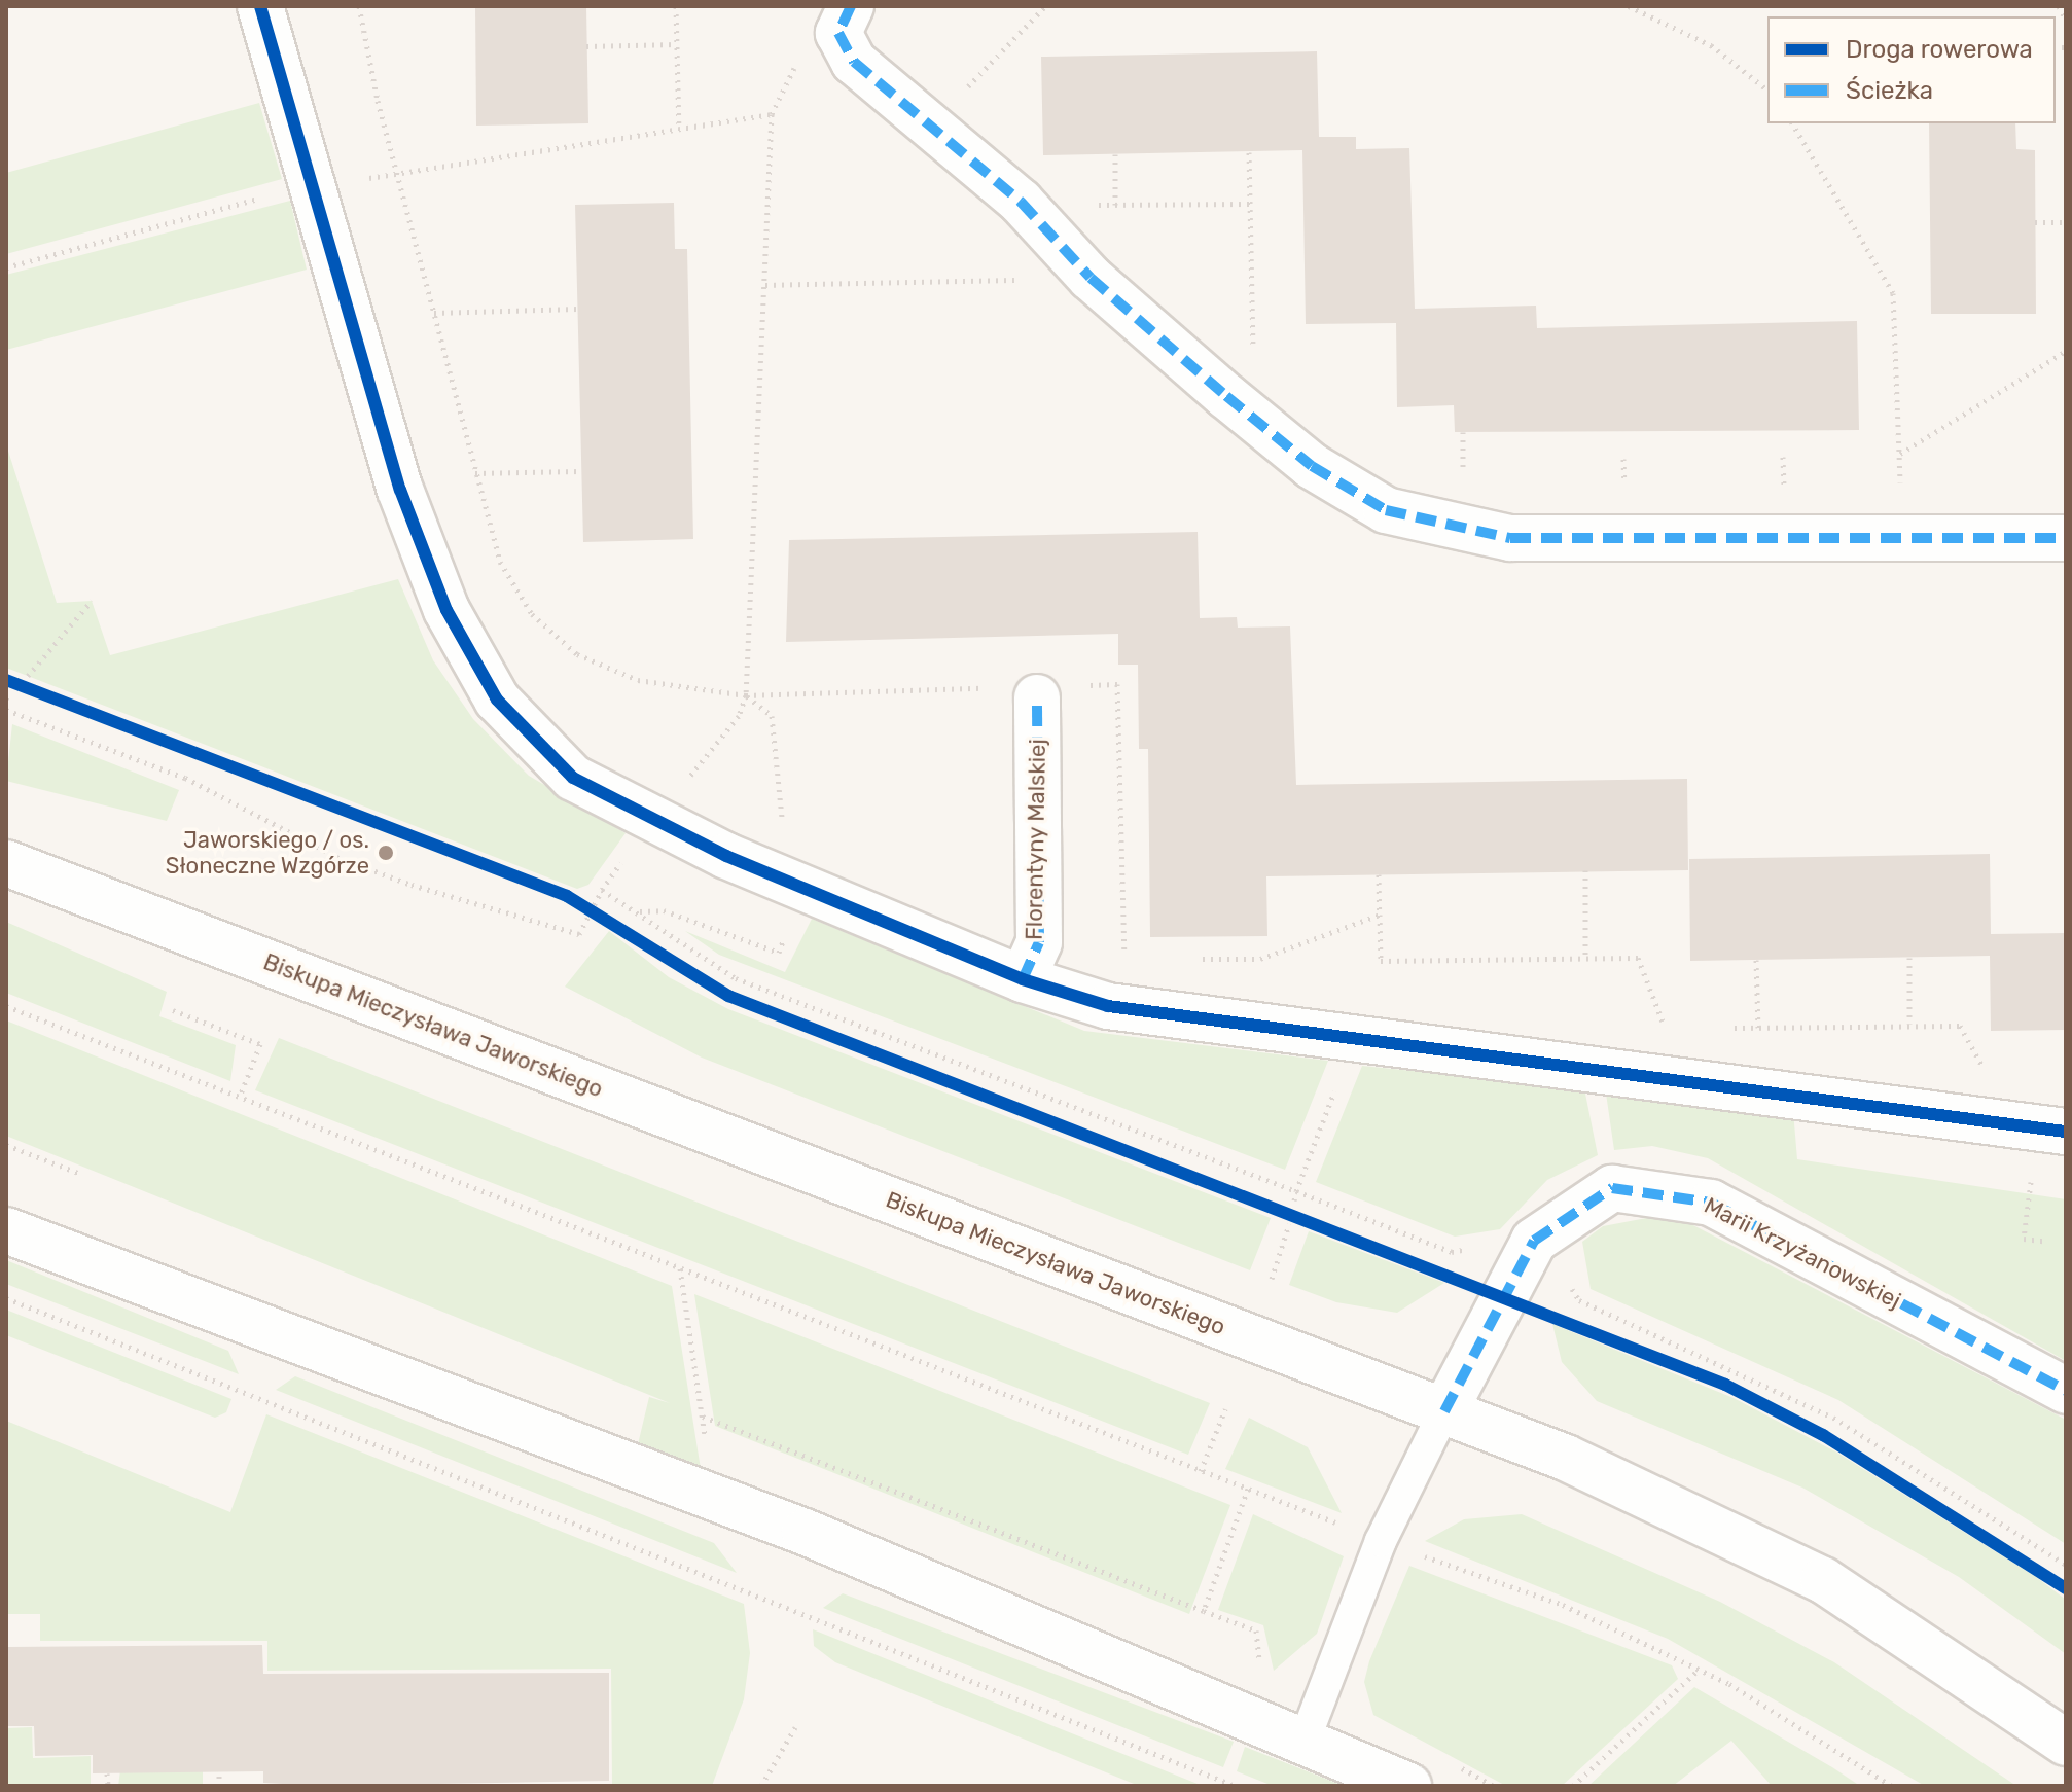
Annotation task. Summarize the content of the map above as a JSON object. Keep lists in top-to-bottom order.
{
  "streets": {
    "street": ["Florentyny Malskiej", "Biskupa Mieczysława Jaworskiego", "Marii Krzyżanowskiej"]
  },
  "crossings": [
    ["Biskupa Mieczysława Jaworskiego", "Marii Krzyżanowskiej"]
  ],
  "places": ["Jaworskiego / os. Słoneczne Wzgórze"],
  "legend": ["Droga rowerowa", "Ścieżka"]
}
